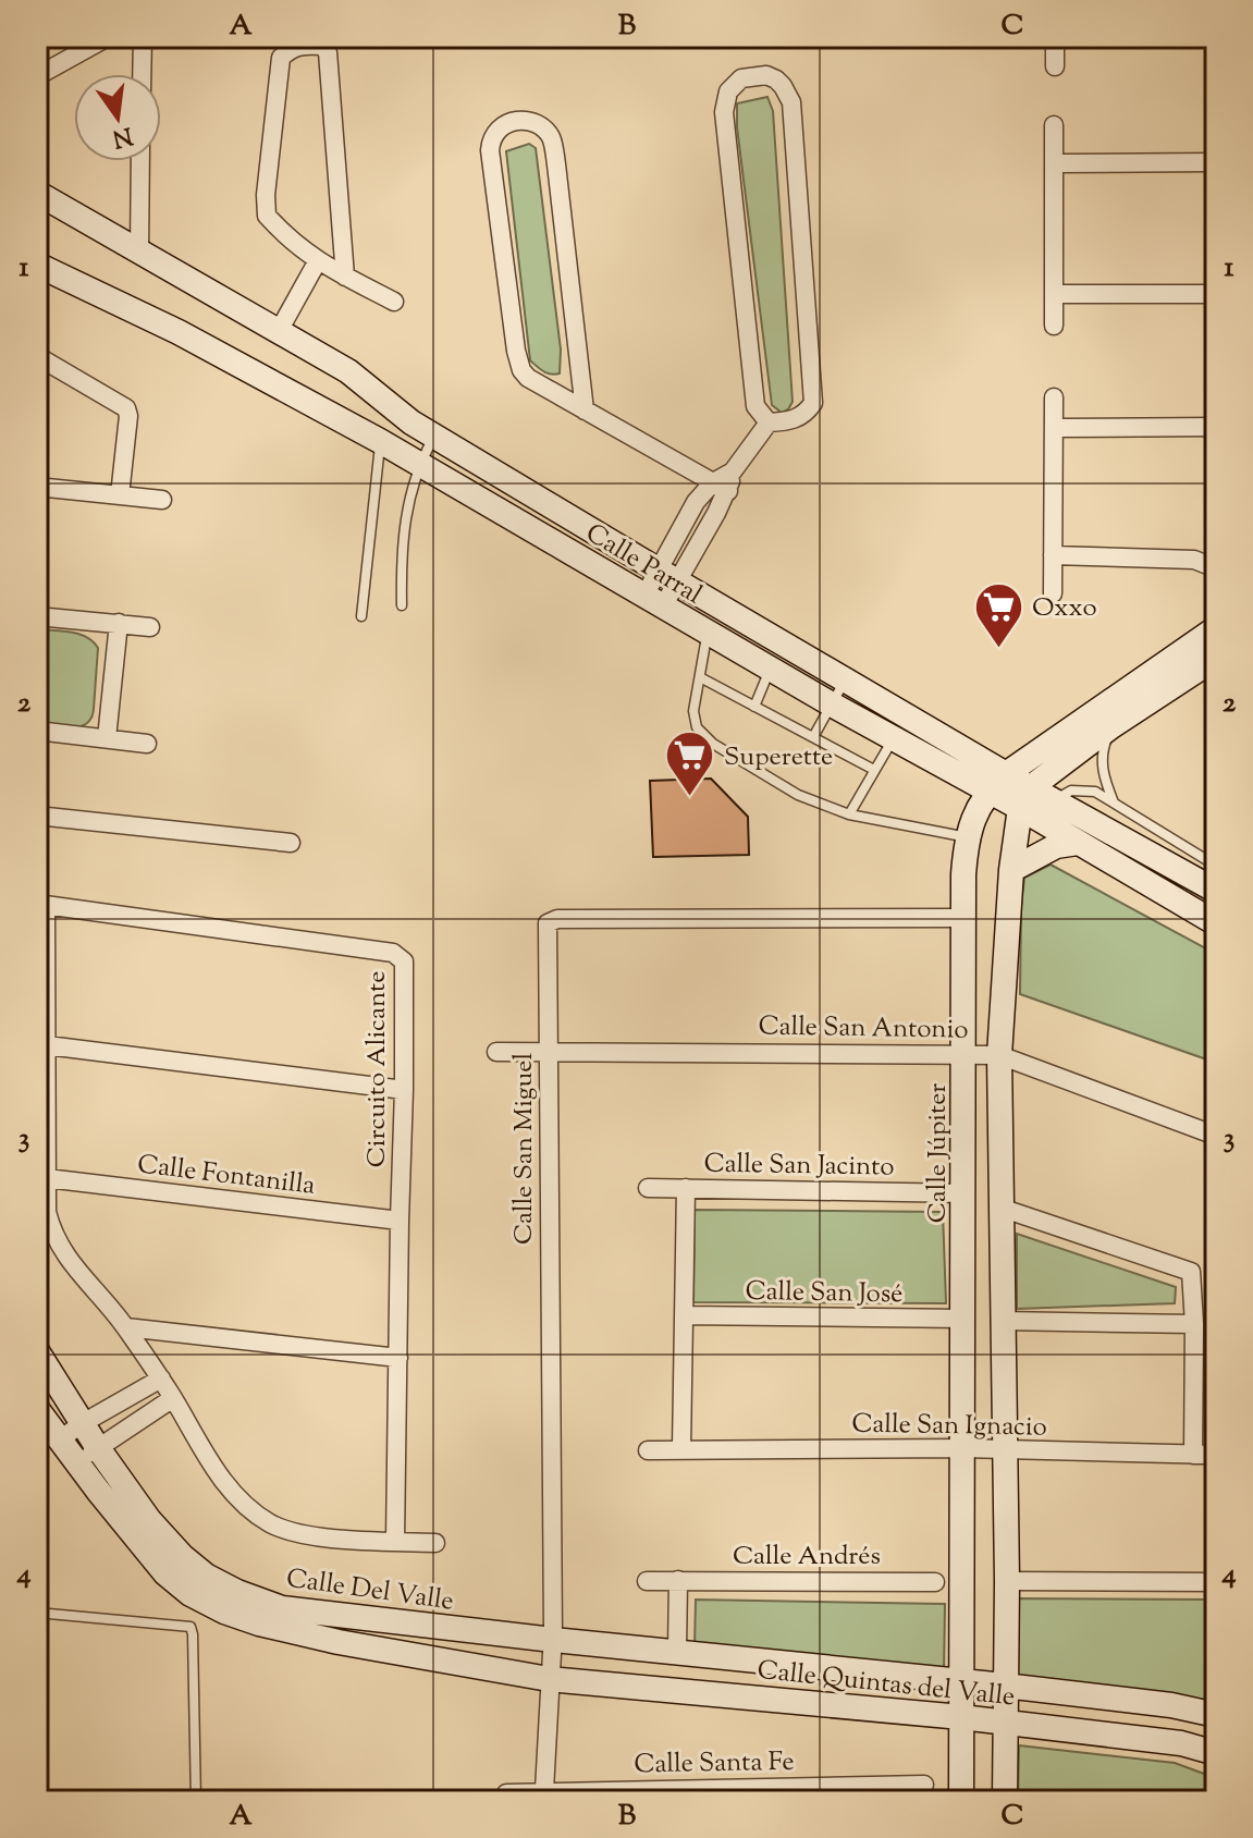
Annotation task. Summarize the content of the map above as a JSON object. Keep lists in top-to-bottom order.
{
  "streets": {
    "street": [
      "Calle Parral",
      "Calle San Antonio",
      "Circuito Alicante",
      "Calle San Miguel",
      "Calle Júpiter",
      "Calle San Jacinto",
      "Calle Fontanilla",
      "Calle San José",
      "Calle San Ignacio",
      "Calle Andrés",
      "Calle Del Valle",
      "Calle Quintas del Valle",
      "Calle Santa Fe"
    ]
  },
  "crossings": [
    ["Calle Parral", "Calle Júpiter"],
    ["Calle San Antonio", "Calle San Miguel"],
    ["Calle San Antonio", "Calle Júpiter"],
    ["Circuito Alicante", "Calle Fontanilla"],
    ["Calle San Miguel", "Calle Júpiter"],
    ["Calle San Miguel", "Calle Del Valle"],
    ["Calle San Miguel", "Calle Quintas del Valle"],
    ["Calle San Miguel", "Calle Santa Fe"],
    ["Calle Júpiter", "Calle San Jacinto"],
    ["Calle Júpiter", "Calle San José"],
    ["Calle Júpiter", "Calle San Ignacio"],
    ["Calle Júpiter", "Calle Quintas del Valle"],
    ["Calle Del Valle", "Calle Quintas del Valle"]
  ],
  "places": {
    "supermarket": ["Oxxo", "Superette"]
  },
  "north": "bottom",
  "grid": {
    "columns": ["A", "B", "C"],
    "rows": [
      "1",
      "2",
      "3",
      "4"
    ]
  }
}
